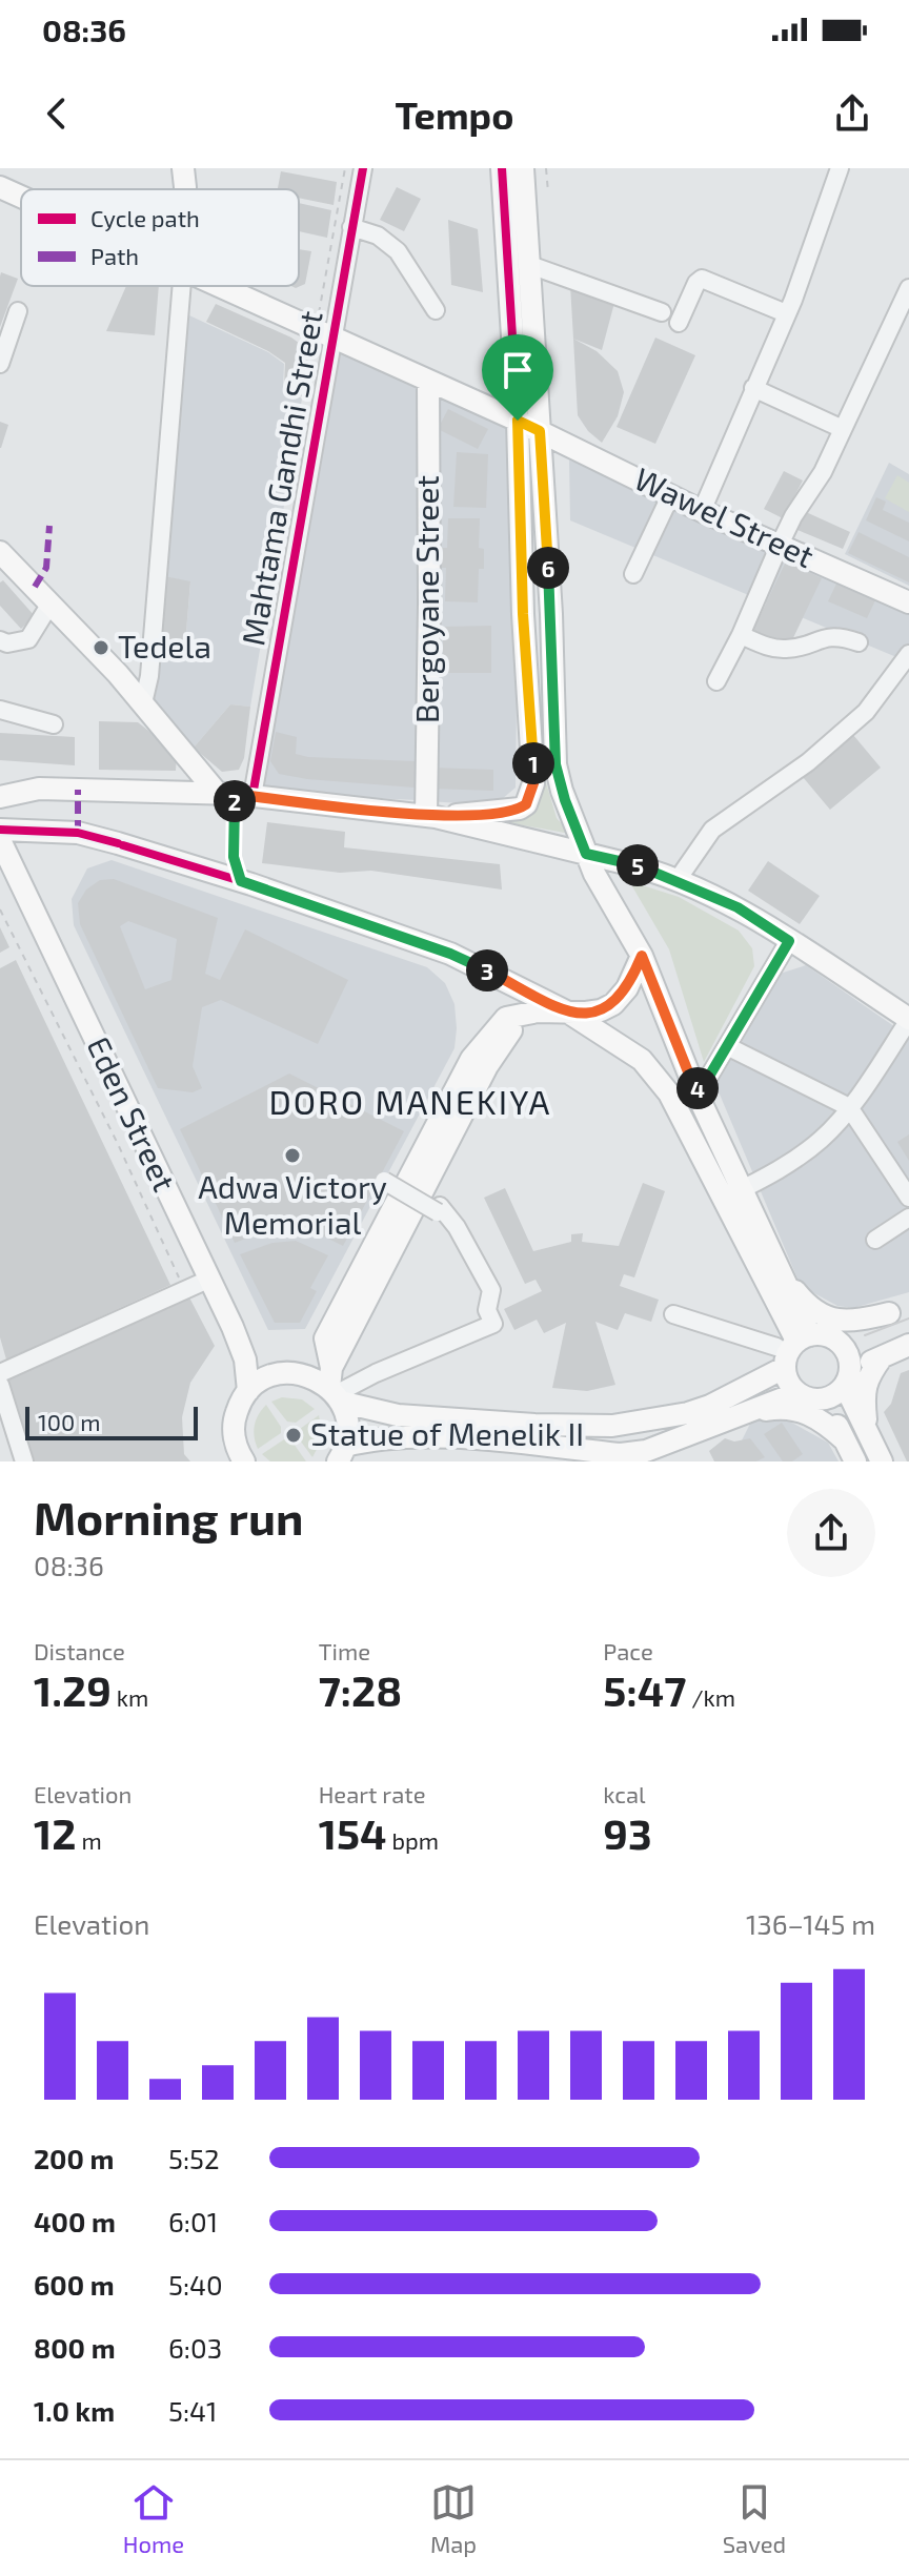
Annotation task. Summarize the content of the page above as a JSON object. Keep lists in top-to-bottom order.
{
  "streets": {
    "main road": ["Wawel Street", "Bergoyane Street", "Eden Street"],
    "street": ["Mahtama Gandhi Street"]
  },
  "crossings": [
    ["Mahtama Gandhi Street", "Wawel Street"],
    ["Wawel Street", "Bergoyane Street"]
  ],
  "districts": ["DORO MANEKIYA"],
  "places": ["Tedela", "Adwa Victory Memorial", "Statue of Menelik II"],
  "legend": ["Cycle path", "Path"],
  "scale_bar": "100 m",
  "page": {
    "status": "08:36",
    "header": "Tempo",
    "pins": [
      "6",
      "1",
      "2",
      "5",
      "3",
      "4"
    ],
    "scale": "100 m",
    "heading": ["Morning run", "08:36"],
    "stats": [
      ["Distance", "1.29 km"],
      ["Time", "7:28"],
      ["Pace", "5:47 /km"],
      ["Elevation", "12 m"],
      ["Heart rate", "154 bpm"],
      ["kcal", "93"]
    ],
    "chart": ["Elevation", "136–145 m"],
    "list": [
      {
        "name": "200 m",
        "note": "5:52"
      },
      {
        "name": "400 m",
        "note": "6:01"
      },
      {
        "name": "600 m",
        "note": "5:40"
      },
      {
        "name": "800 m",
        "note": "6:03"
      },
      {
        "name": "1.0 km",
        "note": "5:41"
      }
    ],
    "tabs": ["Home", "Map", "Saved"]
  }
}
